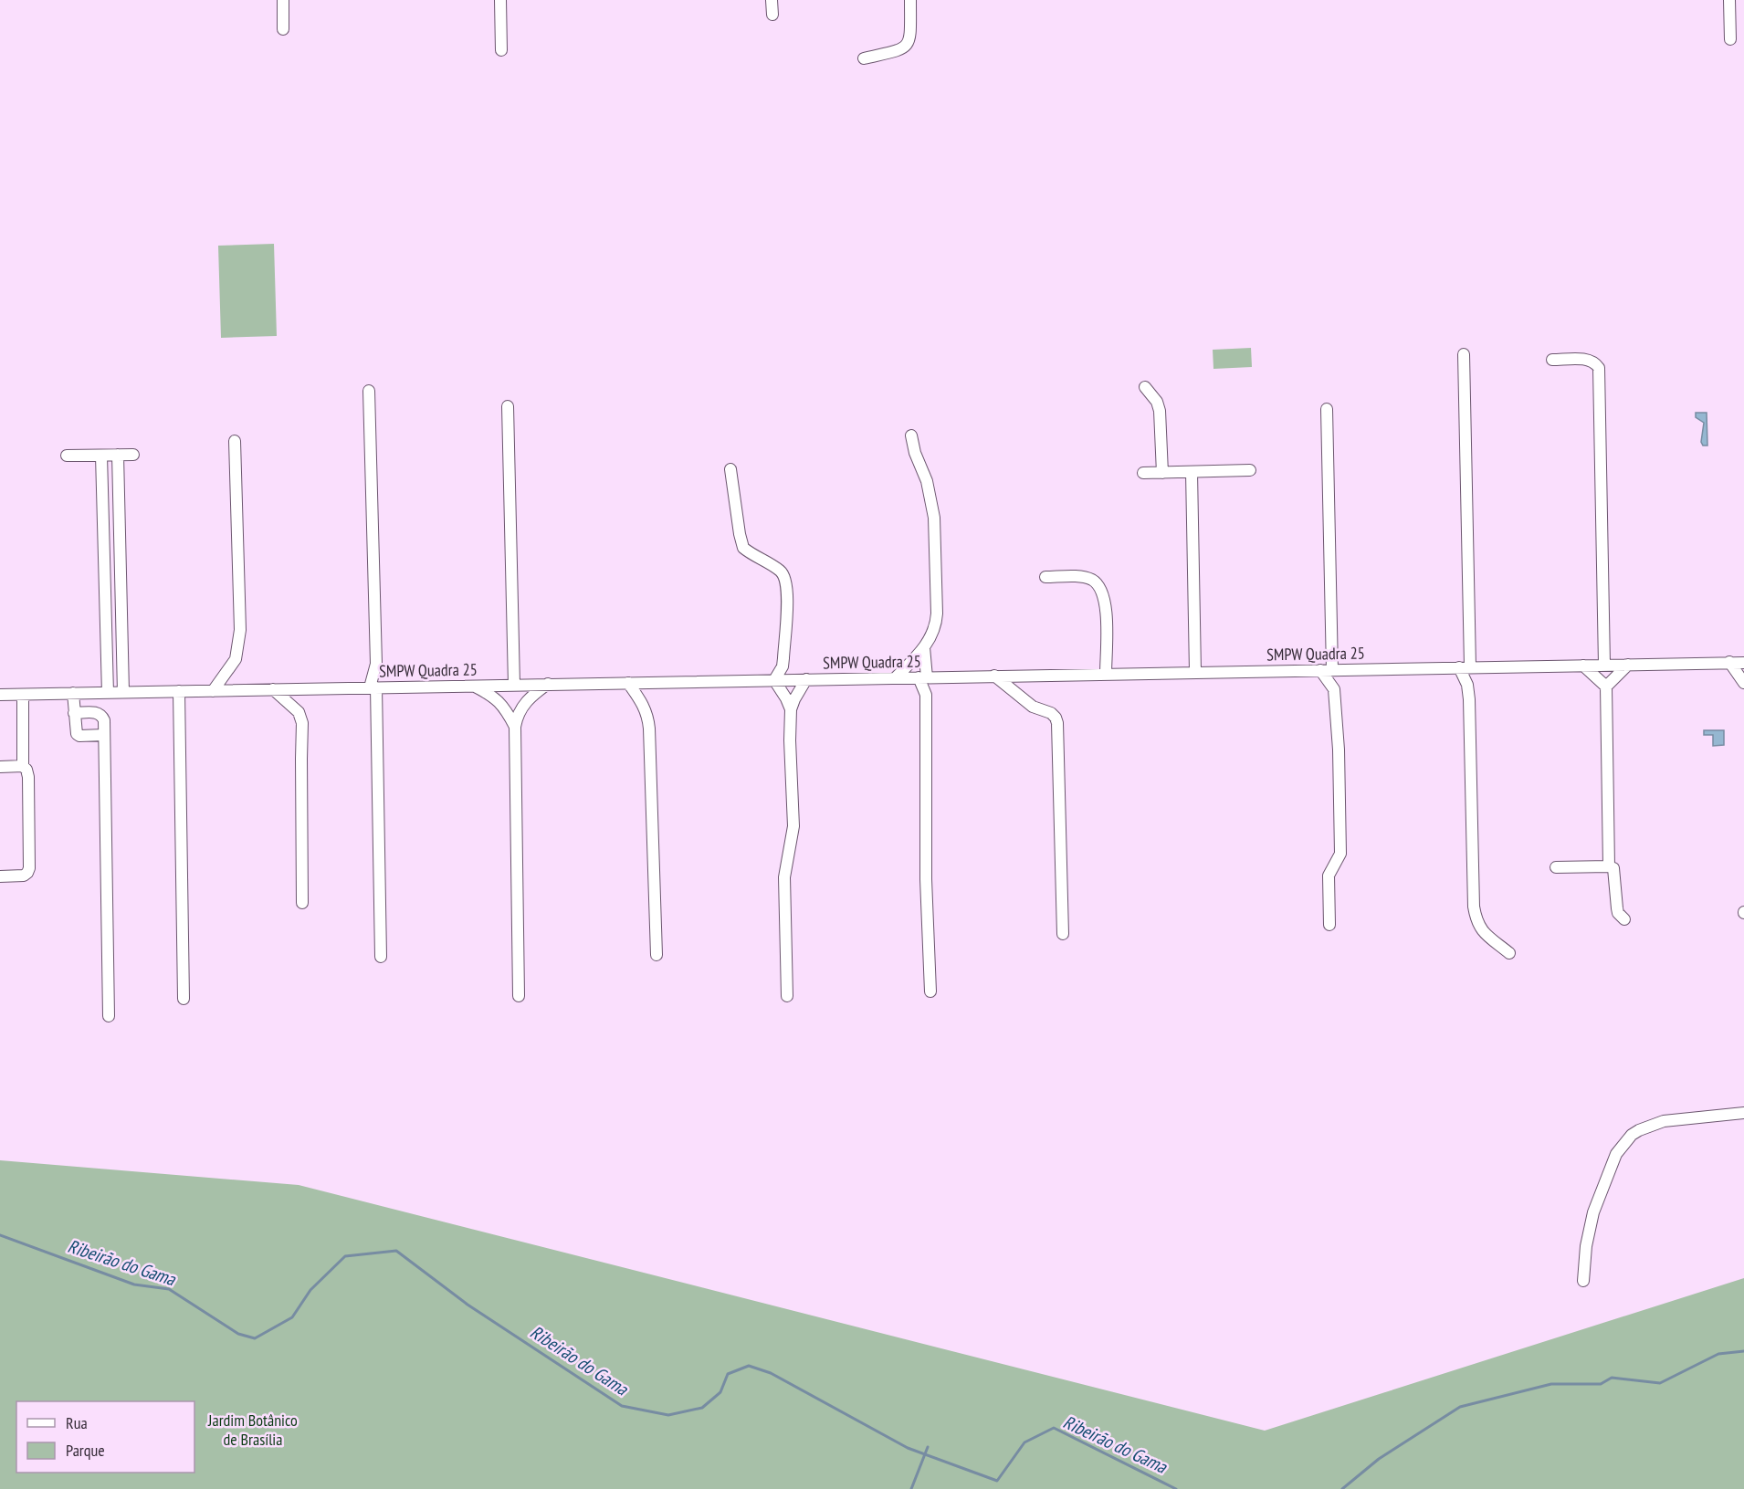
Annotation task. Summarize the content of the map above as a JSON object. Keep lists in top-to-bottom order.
{
  "streets": {
    "street": ["SMPW Quadra 25"]
  },
  "water": ["Ribeirão do Gama"],
  "parks": ["Jardim Botânico de Brasília"],
  "legend": ["Rua", "Parque"]
}
